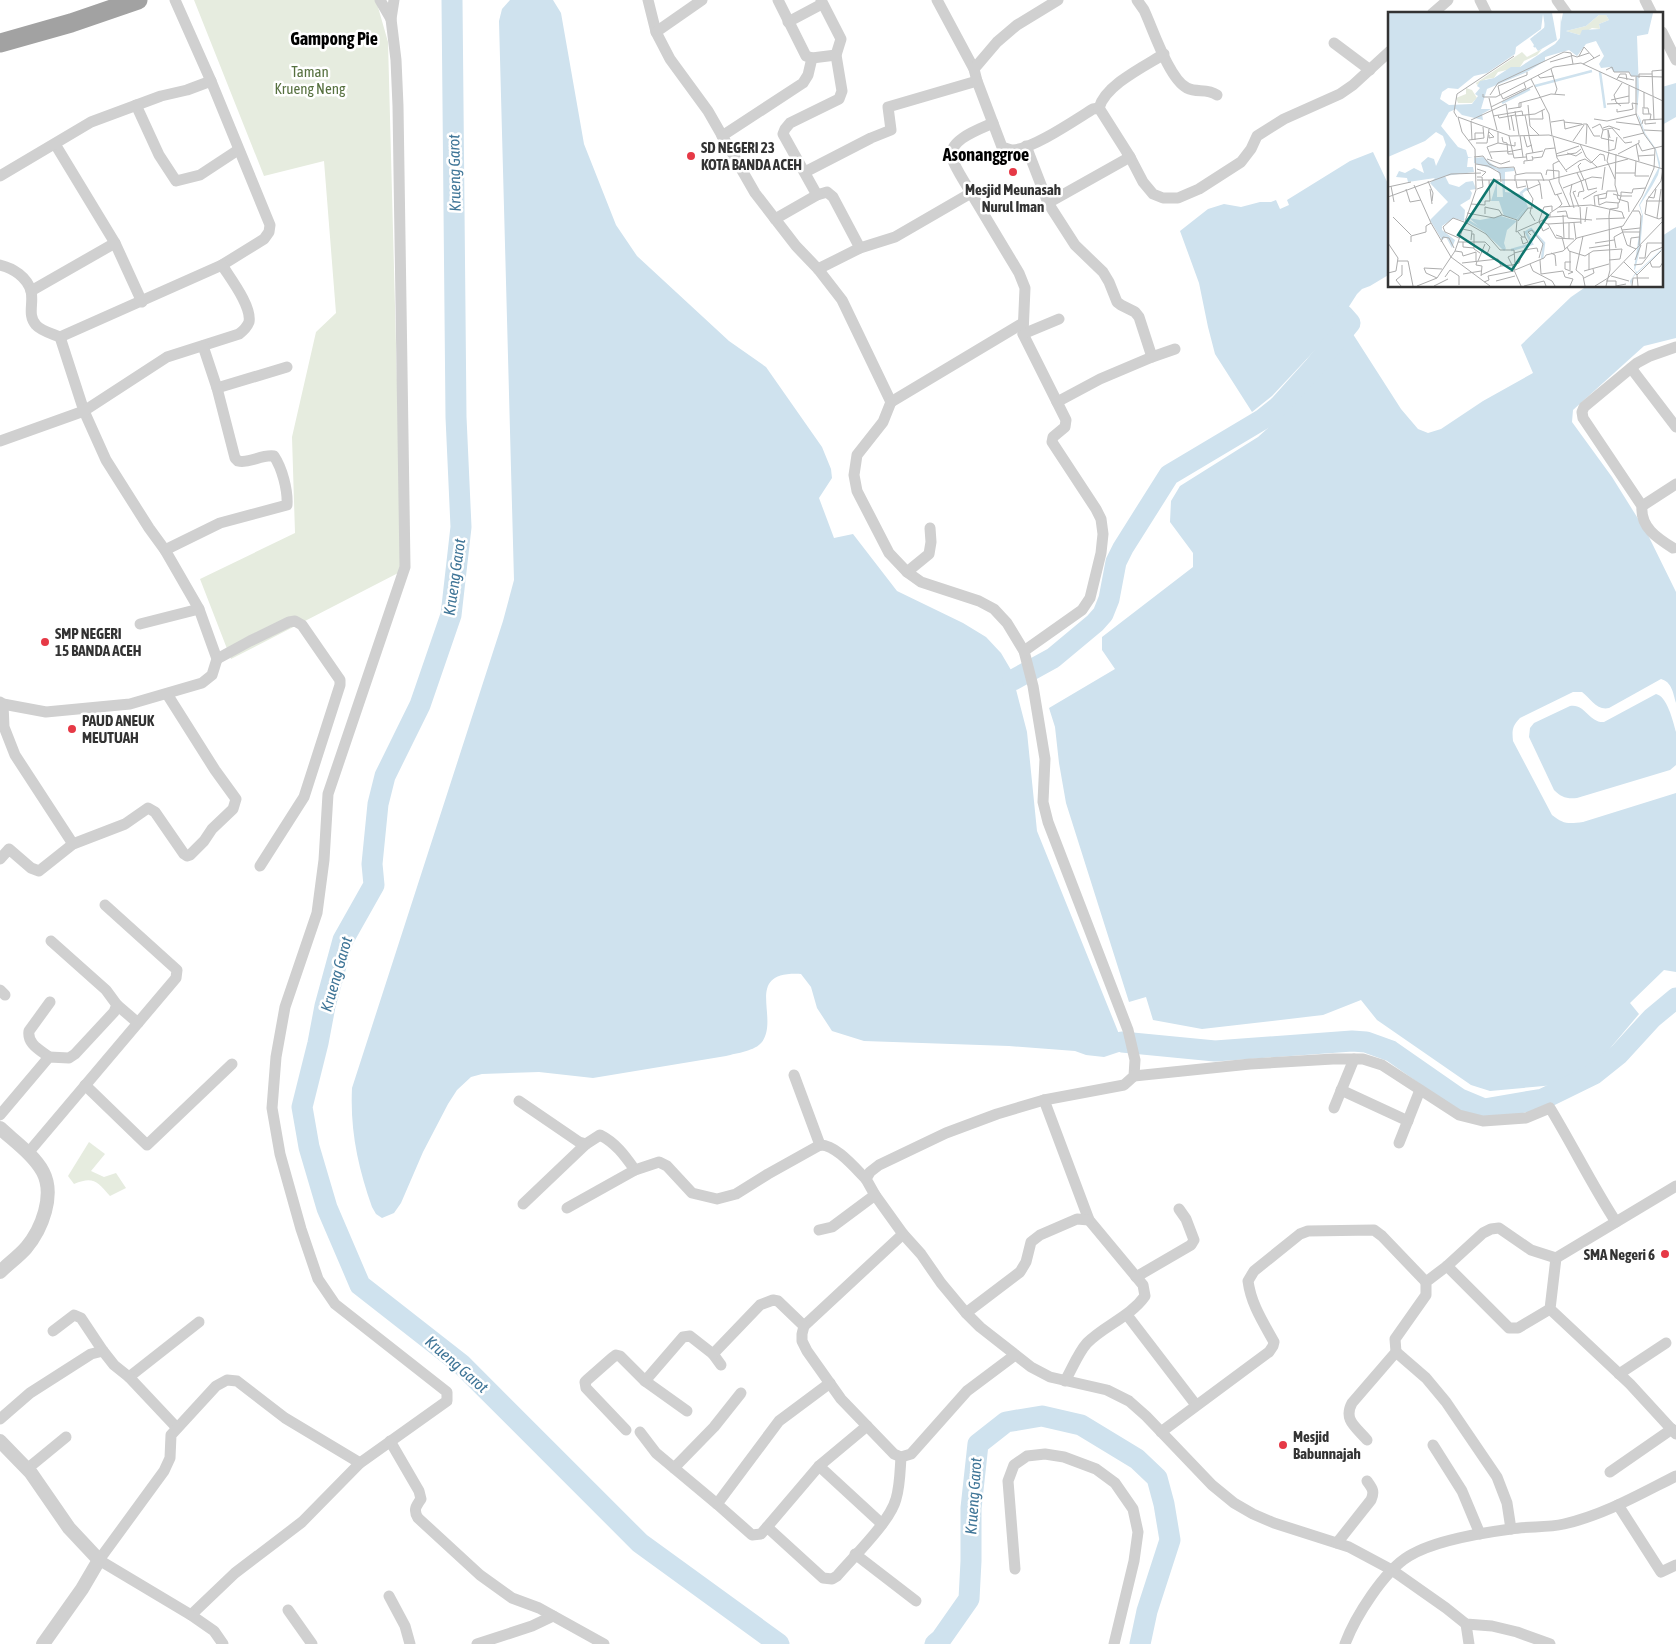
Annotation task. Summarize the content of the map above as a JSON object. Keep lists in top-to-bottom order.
{
  "districts": ["Gampong Pie", "Asonanggroe"],
  "water": ["Krueng Garot"],
  "parks": ["Taman Krueng Neng"],
  "places": [
    "SD NEGERI 23 KOTA BANDA ACEH",
    "Mesjid Meunasah Nurul Iman",
    "SMP NEGERI 15 BANDA ACEH",
    "PAUD ANEUK MEUTUAH",
    "SMA Negeri 6",
    "Mesjid Babunnajah"
  ]
}
